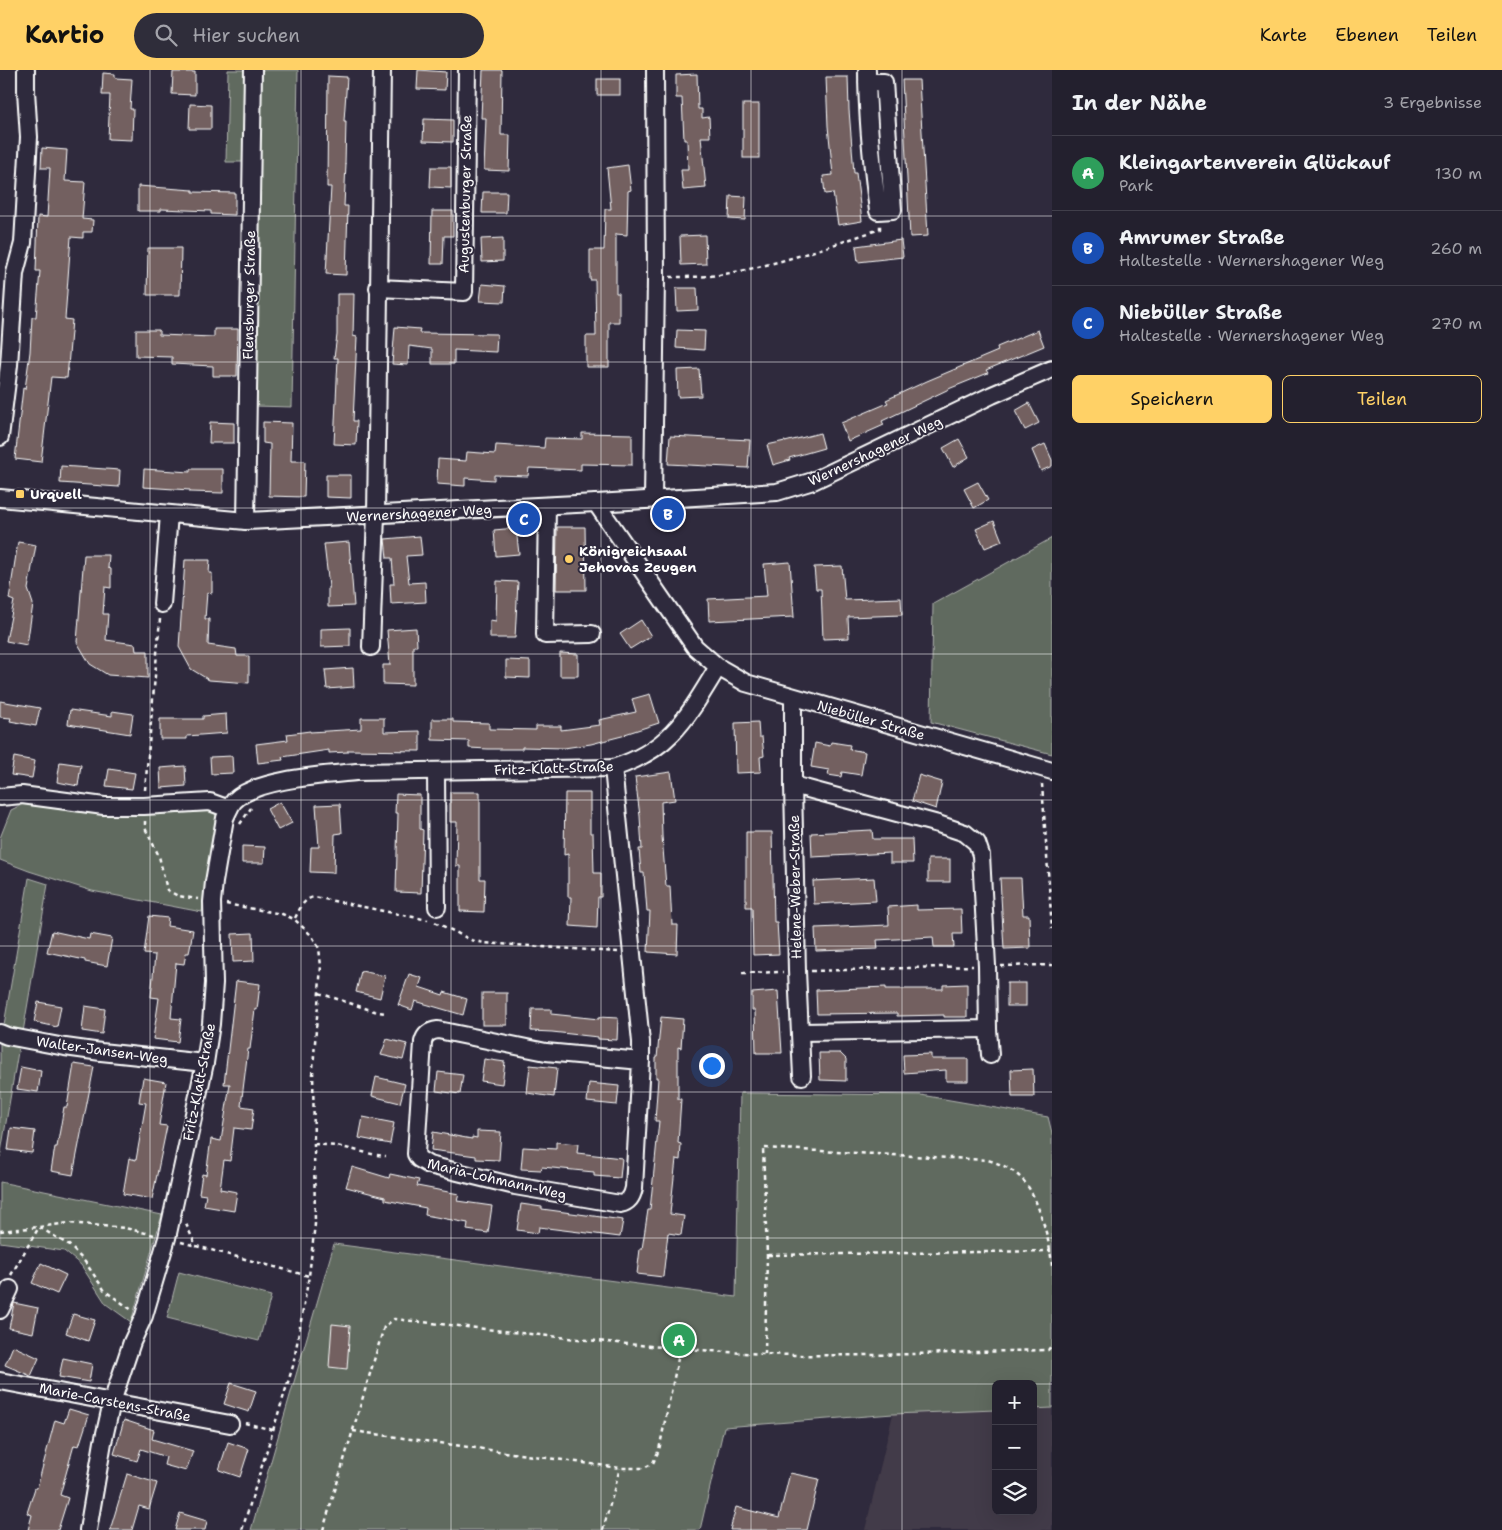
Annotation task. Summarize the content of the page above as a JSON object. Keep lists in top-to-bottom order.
{
  "streets": {
    "street": [
      "Augustenburger Straße",
      "Flensburger Straße",
      "Wernershagener Weg",
      "Niebüller Straße",
      "Fritz-Klatt-Straße",
      "Helene-Weber-Straße",
      "Walter-Jansen-Weg",
      "Maria-Lohmann-Weg",
      "Marie-Carstens-Straße"
    ]
  },
  "crossings": [
    ["Flensburger Straße", "Wernershagener Weg"],
    ["Wernershagener Weg", "Niebüller Straße"],
    ["Niebüller Straße", "Fritz-Klatt-Straße"],
    ["Niebüller Straße", "Helene-Weber-Straße"],
    ["Fritz-Klatt-Straße", "Walter-Jansen-Weg"],
    ["Fritz-Klatt-Straße", "Maria-Lohmann-Weg"],
    ["Fritz-Klatt-Straße", "Marie-Carstens-Straße"]
  ],
  "places": {
    "transit": ["Urquell"],
    "other": ["Königreichsaal Jehovas Zeugen"]
  },
  "page": {
    "header": "Kartio",
    "search": "Hier suchen",
    "nav": ["Karte", "Ebenen", "Teilen"],
    "heading": ["In der Nähe", "3 Ergebnisse"],
    "list": [
      {
        "mark": "A",
        "name": "Kleingartenverein Glückauf",
        "note": "Park",
        "value": "130 m"
      },
      {
        "mark": "B",
        "name": "Amrumer Straße",
        "note": "Haltestelle · Wernershagener Weg",
        "value": "260 m"
      },
      {
        "mark": "C",
        "name": "Niebüller Straße",
        "note": "Haltestelle · Wernershagener Weg",
        "value": "270 m"
      }
    ],
    "buttons": ["Speichern", "Teilen"],
    "pins": ["B", "C", "A"],
    "map_buttons": ["+", "−"]
  }
}
